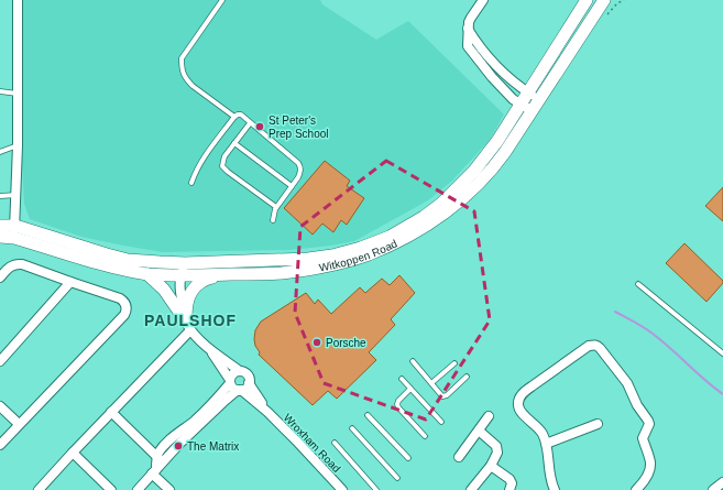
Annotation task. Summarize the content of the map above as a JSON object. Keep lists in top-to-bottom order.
{
  "streets": {
    "main road": ["Witkoppen Road"],
    "street": ["Wroxham Road"]
  },
  "districts": ["PAULSHOF"],
  "places": ["St Peter's Prep School", "Porsche", "The Matrix"]
}
